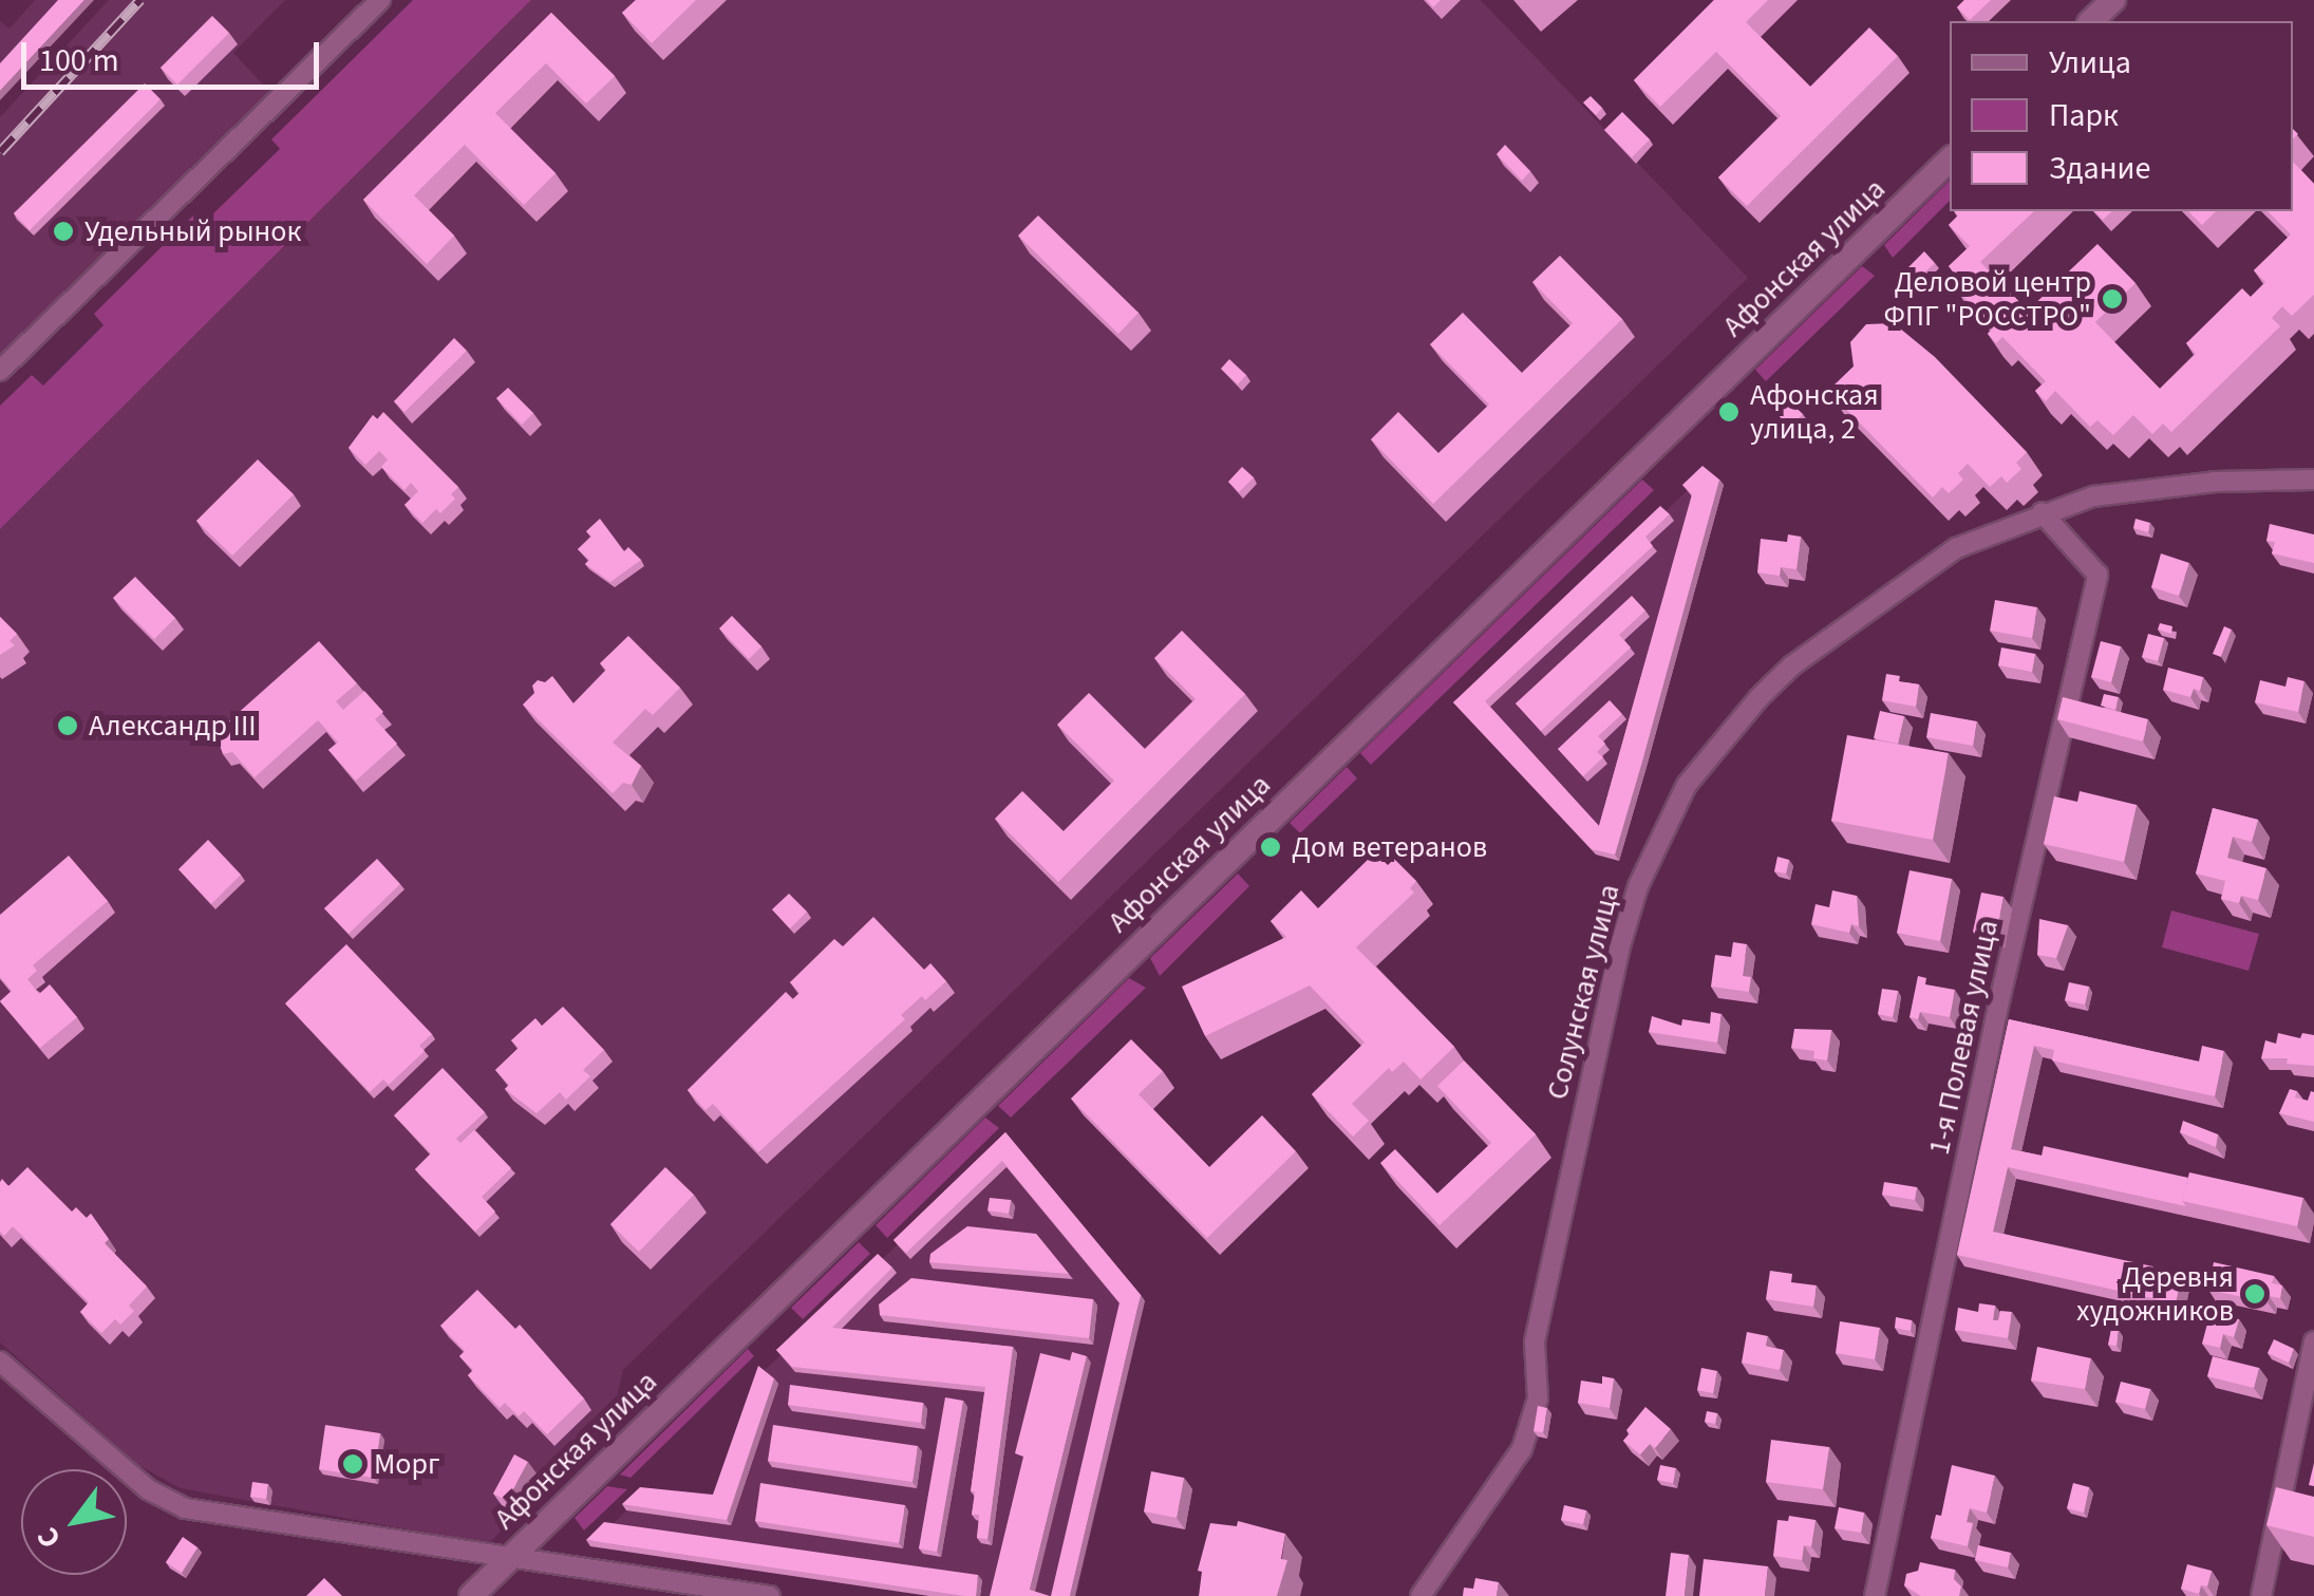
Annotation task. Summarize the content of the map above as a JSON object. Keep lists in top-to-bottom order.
{
  "streets": {
    "street": ["Афонская улица", "Солунская улица", "1-я Полевая улица"]
  },
  "crossings": [
    ["Солунская улица", "1-я Полевая улица"]
  ],
  "places": [
    "Удельный рынок",
    "Деловой центр ФПГ \"РОССТРО\"",
    "Афонская улица, 2",
    "Александр III",
    "Дом ветеранов",
    "Деревня художников",
    "Морг"
  ],
  "legend": ["Улица", "Парк", "Здание"],
  "scale_bar": "100 m",
  "north": "bottom left"
}
